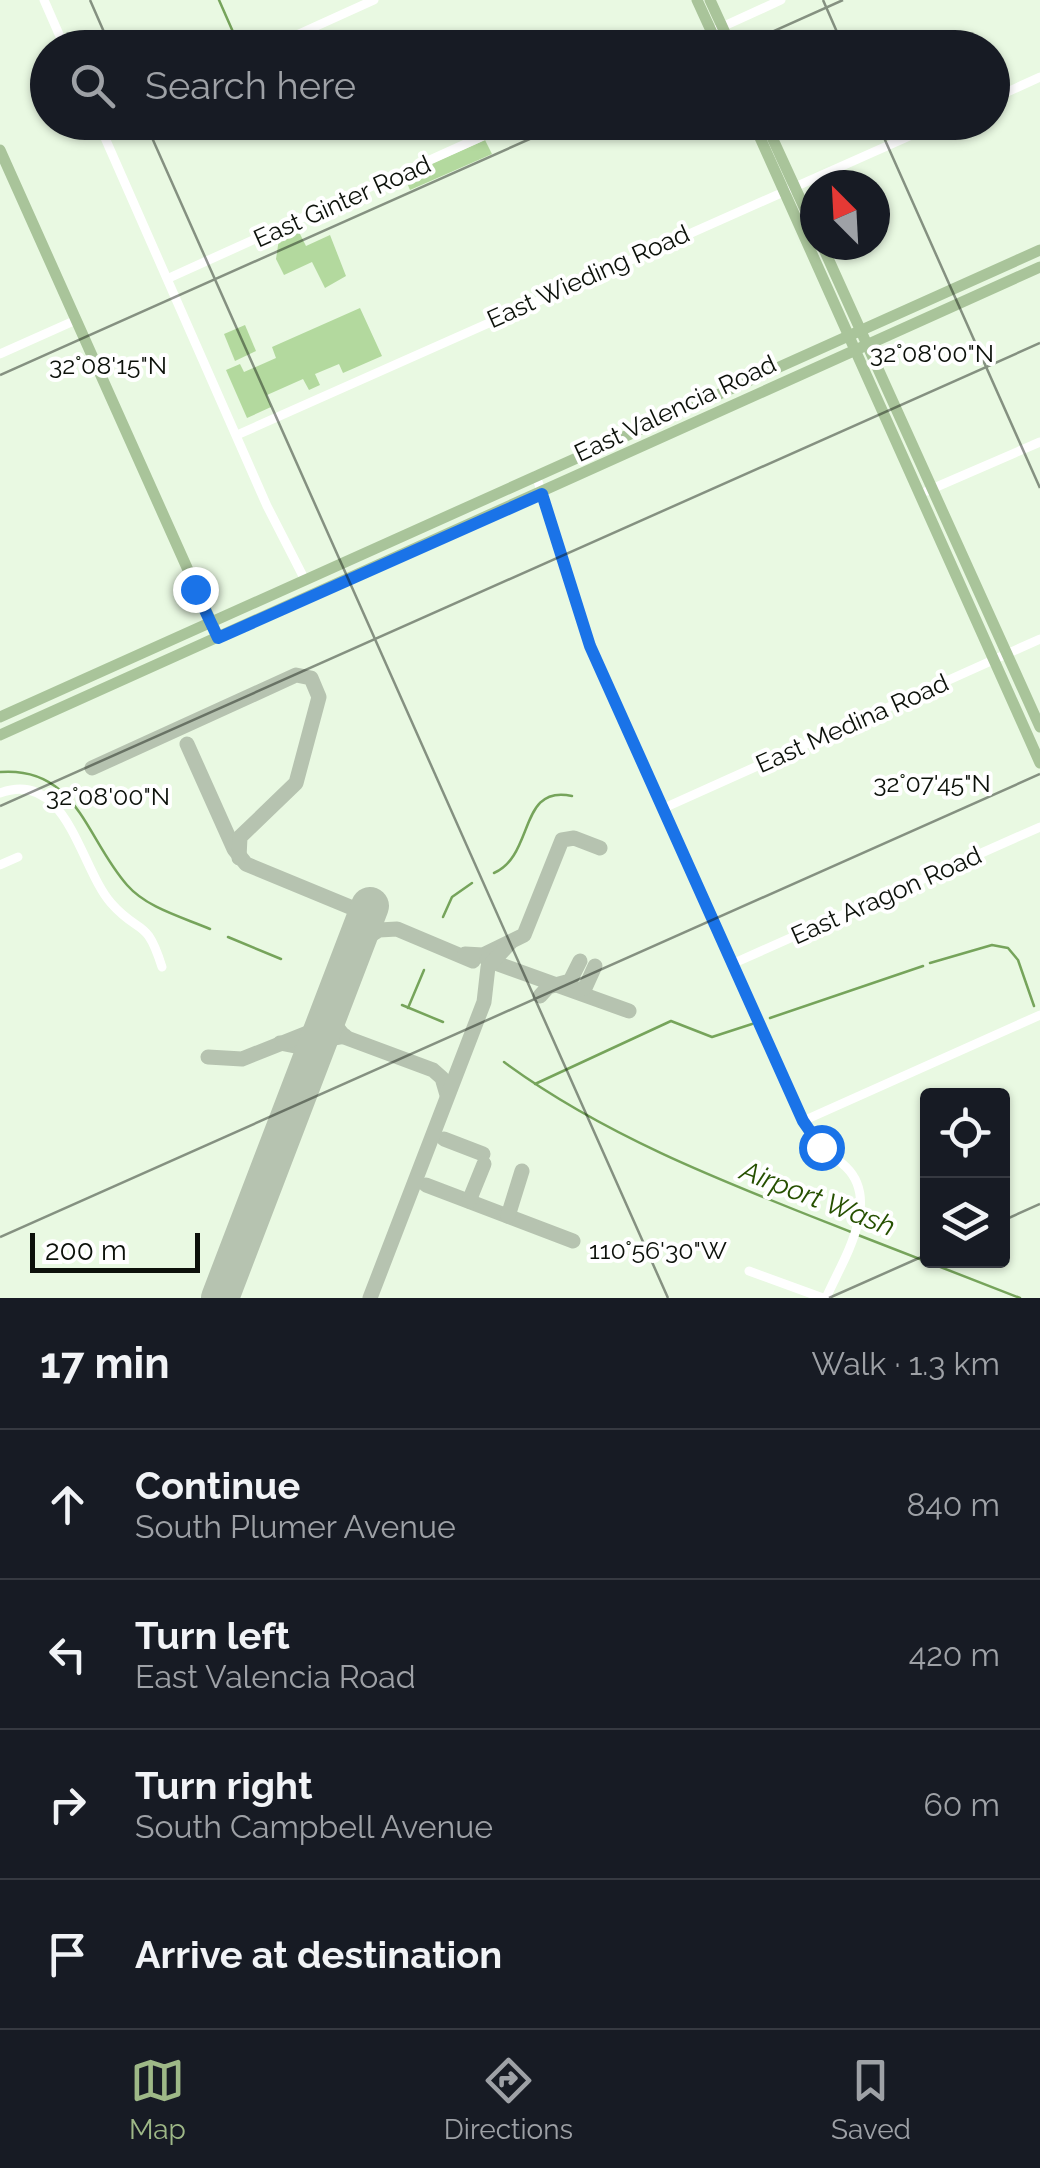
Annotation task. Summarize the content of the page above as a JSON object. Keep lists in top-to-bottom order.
{
  "streets": {
    "main road": ["East Valencia Road"],
    "street": [
      "East Ginter Road",
      "East Wieding Road",
      "East Medina Road",
      "East Aragon Road"
    ]
  },
  "water": ["Airport Wash"],
  "scale_bar": "200 m",
  "north": "top left",
  "page": {
    "search": "Search here",
    "scale": "200 m",
    "heading": ["17 min", "Walk · 1.3 km"],
    "list": [
      ["Continue", "South Plumer Avenue", "840 m"],
      ["Turn left", "East Valencia Road", "420 m"],
      ["Turn right", "South Campbell Avenue", "60 m"],
      "Arrive at destination"
    ],
    "nav": ["Map", "Directions", "Saved"]
  },
  "coordinates": [
    "32°08'00\"N",
    "32°08'15\"N",
    "32°07'45\"N",
    "110°56'30\"W"
  ]
}
